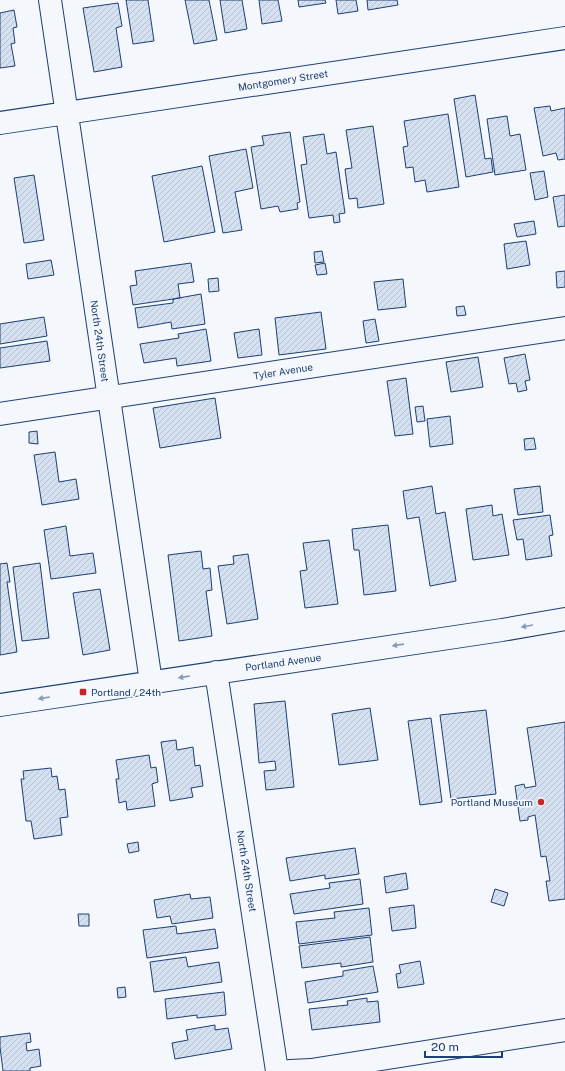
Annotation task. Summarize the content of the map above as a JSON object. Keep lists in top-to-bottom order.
{
  "streets": {
    "street": [
      "Montgomery Street",
      "North 24th Street",
      "Tyler Avenue",
      "Portland Avenue"
    ]
  },
  "crossings": [
    ["Montgomery Street", "North 24th Street"],
    ["North 24th Street", "Tyler Avenue"],
    ["North 24th Street", "Portland Avenue"]
  ],
  "one_way": ["Portland Avenue"],
  "places": {
    "transit": ["Portland / 24th"],
    "other": ["Portland Museum"]
  },
  "scale_bar": "20 m"
}
